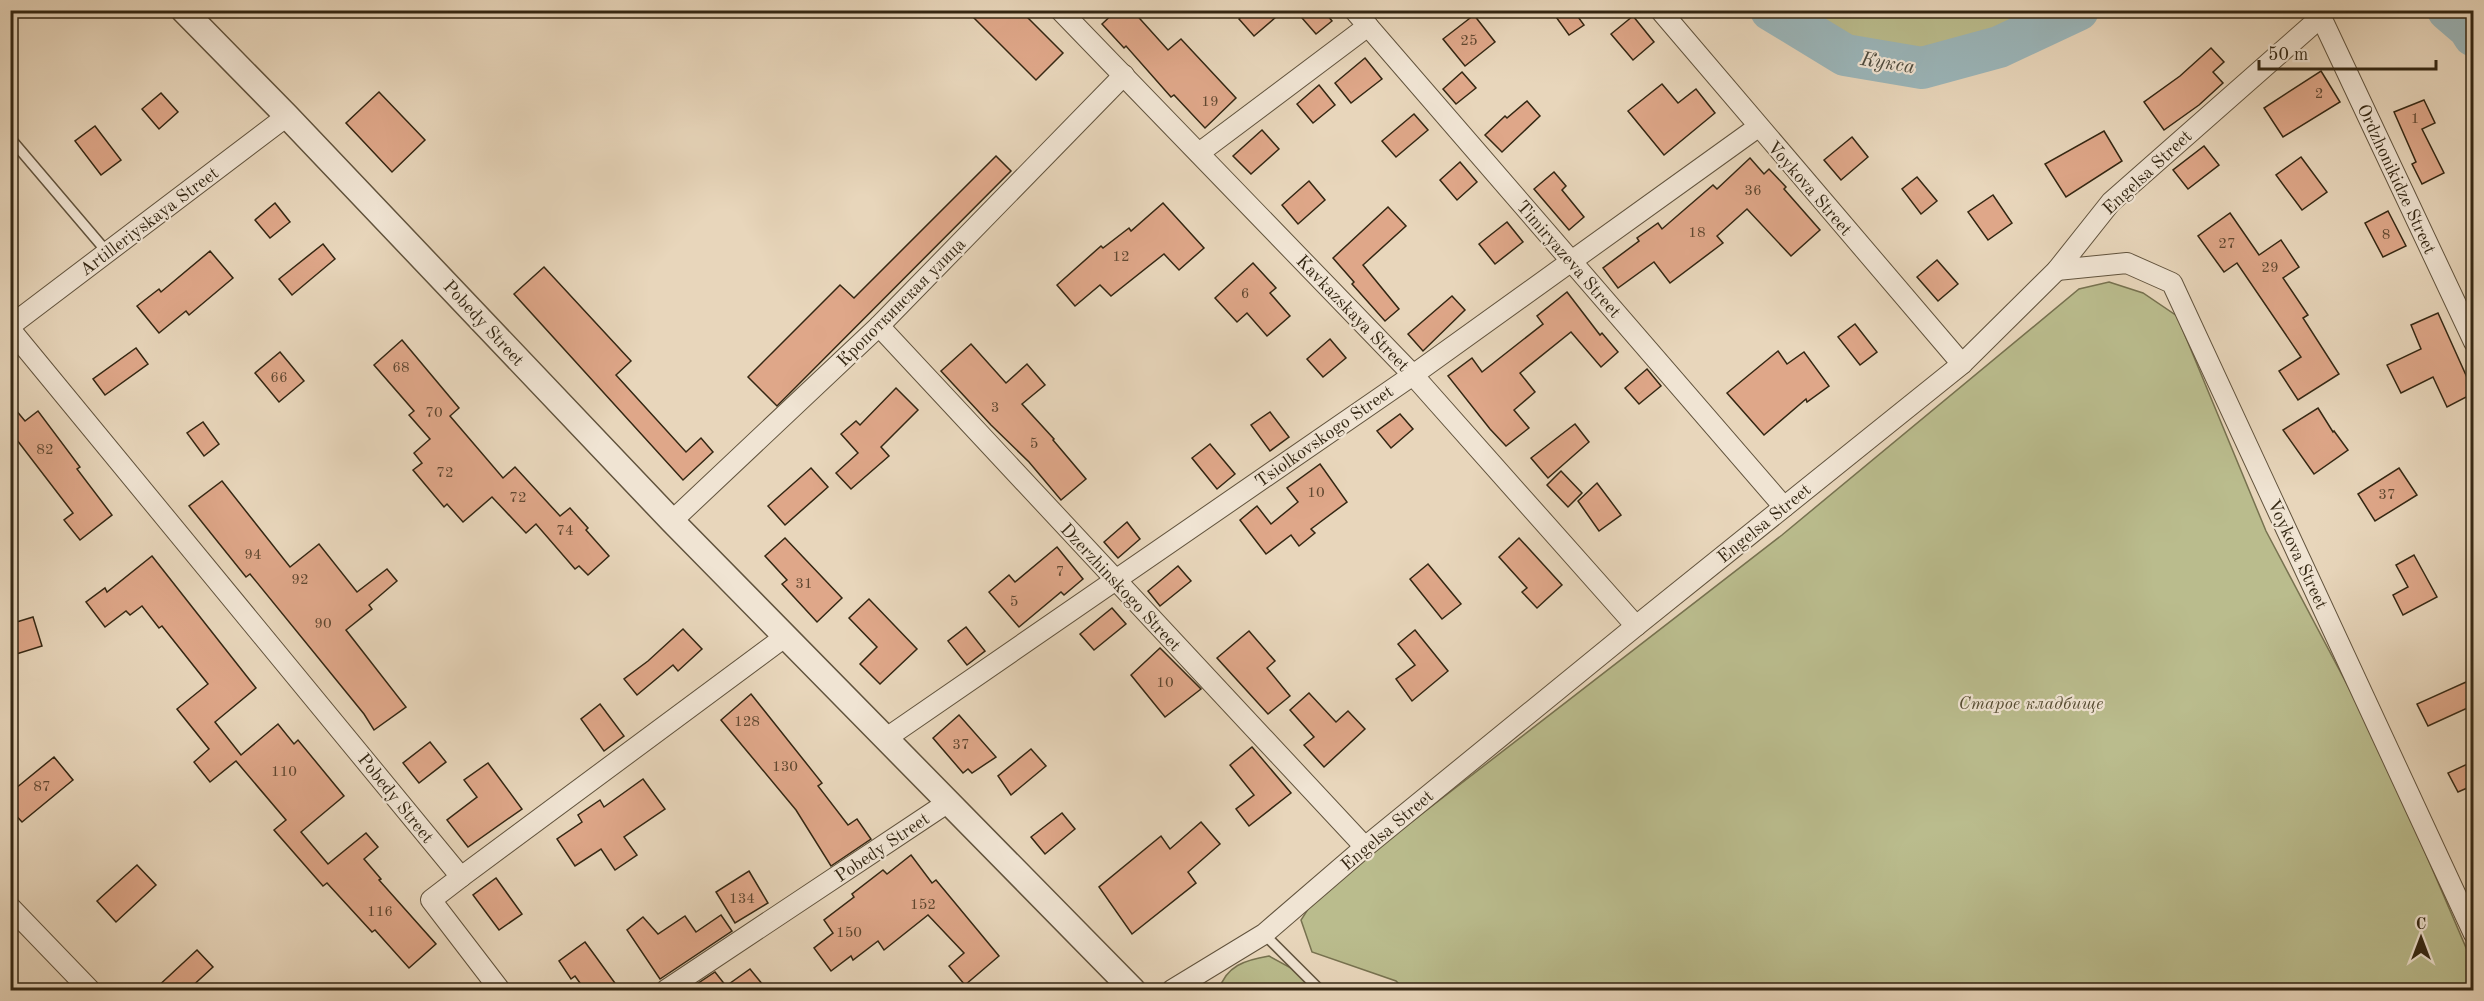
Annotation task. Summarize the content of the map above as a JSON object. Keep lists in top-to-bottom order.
{
  "streets": {
    "street": [
      "Engelsa Street",
      "Ordzhonikidze Street",
      "Voykova Street",
      "Artilleriyskaya Street",
      "Timiryazeva Street",
      "Кропоткинская улица",
      "Kavkazskaya Street",
      "Pobedy Street",
      "Tsiolkovskogo Street",
      "Dzerzhinskogo Street"
    ]
  },
  "crossings": [
    ["Engelsa Street", "Ordzhonikidze Street"],
    ["Engelsa Street", "Voykova Street"],
    ["Engelsa Street", "Timiryazeva Street"],
    ["Engelsa Street", "Kavkazskaya Street"],
    ["Engelsa Street", "Dzerzhinskogo Street"],
    ["Voykova Street", "Tsiolkovskogo Street"],
    ["Artilleriyskaya Street", "Pobedy Street"],
    ["Timiryazeva Street", "Tsiolkovskogo Street"],
    ["Кропоткинская улица", "Kavkazskaya Street"],
    ["Кропоткинская улица", "Pobedy Street"],
    ["Кропоткинская улица", "Dzerzhinskogo Street"],
    ["Kavkazskaya Street", "Tsiolkovskogo Street"],
    ["Pobedy Street", "Tsiolkovskogo Street"],
    ["Tsiolkovskogo Street", "Dzerzhinskogo Street"]
  ],
  "water": ["Кукса"],
  "parks": ["Старое кладбище"],
  "house_numbers": [
    "25",
    "2",
    "19",
    "1",
    "36",
    "18",
    "8",
    "27",
    "12",
    "29",
    "6",
    "68",
    "66",
    "3",
    "70",
    "5",
    "82",
    "72",
    "10",
    "37",
    "72",
    "74",
    "94",
    "7",
    "92",
    "31",
    "5",
    "90",
    "10",
    "128",
    "37",
    "130",
    "110",
    "87",
    "134",
    "152",
    "116",
    "150"
  ],
  "scale_bar": "50 m",
  "north": "top"
}
